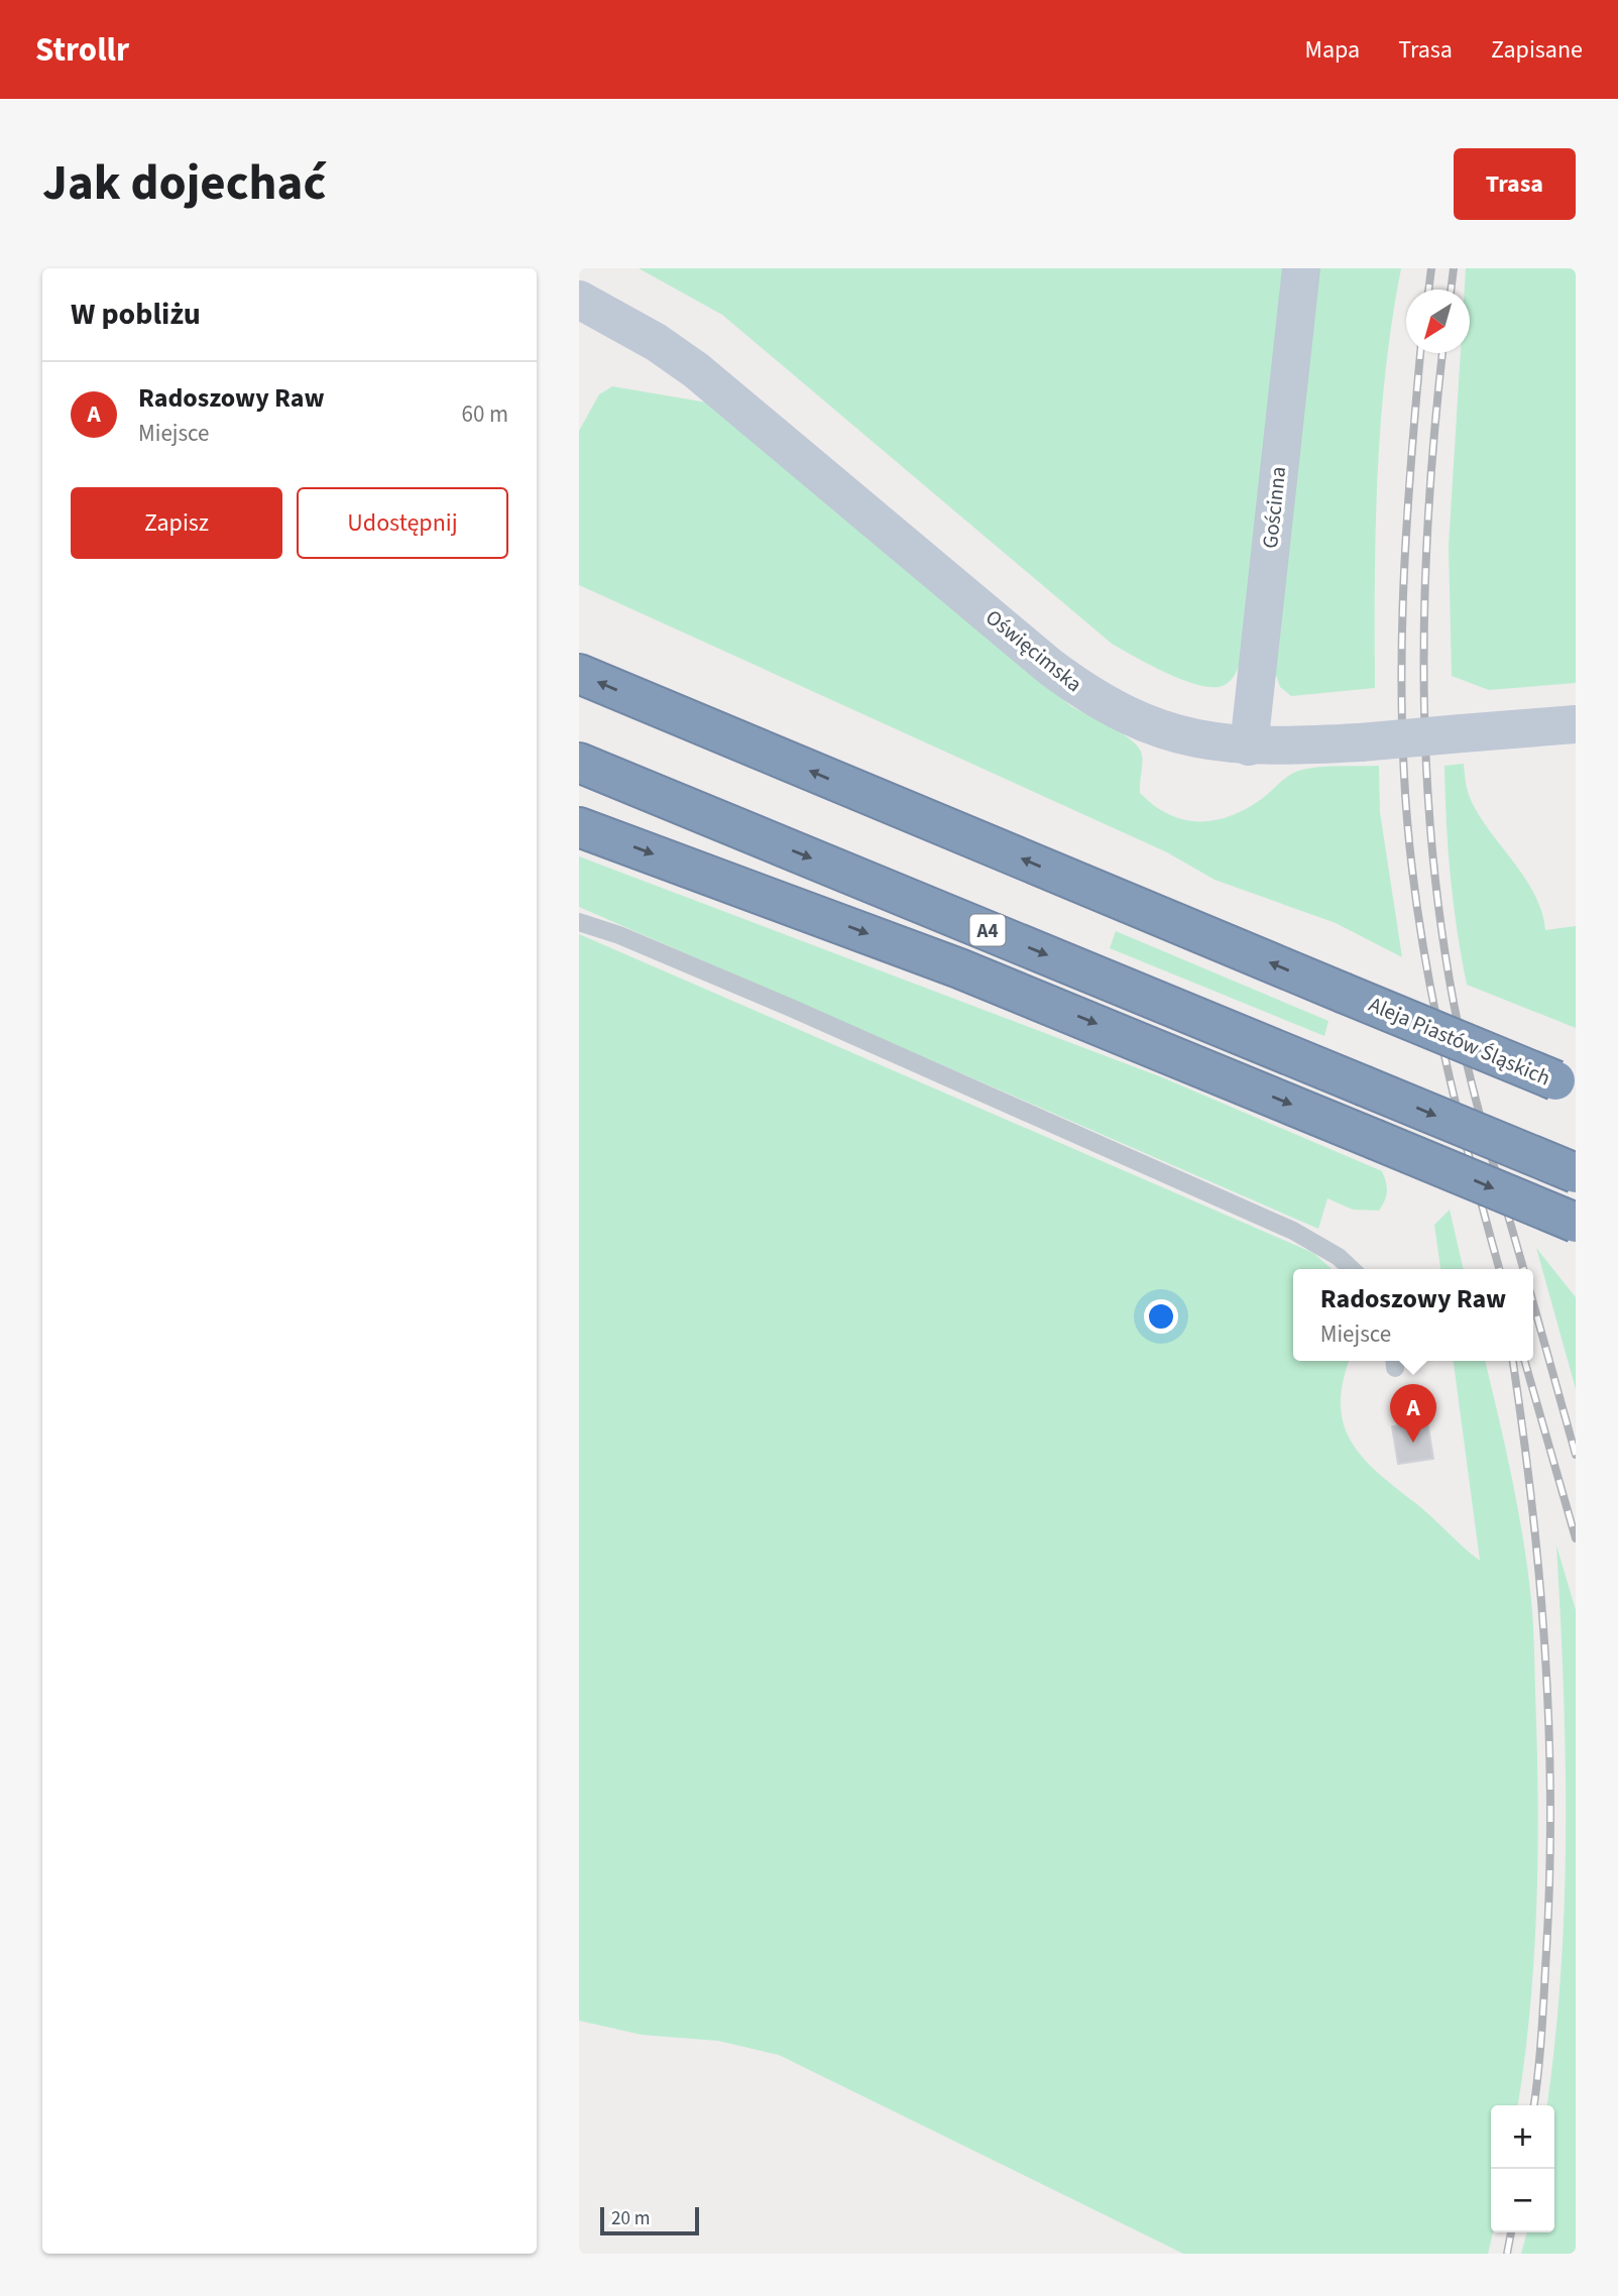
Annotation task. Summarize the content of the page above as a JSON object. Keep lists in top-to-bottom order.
{
  "streets": {
    "highway": ["A4", "Aleja Piastów Śląskich"],
    "street": ["Gościnna", "Oświęcimska"]
  },
  "crossings": [
    ["Gościnna", "Oświęcimska"]
  ],
  "scale_bar": "20 m",
  "north": "bottom left",
  "page": {
    "header": "Strollr",
    "nav": ["Mapa", "Trasa", "Zapisane"],
    "title": "Jak dojechać",
    "buttons": [
      "Trasa",
      ["Zapisz", "Udostępnij"]
    ],
    "heading": "W pobliżu",
    "list": [
      {
        "mark": "A",
        "name": "Radoszowy Raw",
        "note": "Miejsce",
        "value": "60 m"
      }
    ],
    "popup": ["Radoszowy Raw", "Miejsce"],
    "pins": "A",
    "map_buttons": ["+", "−"],
    "scale": "20 m"
  }
}
